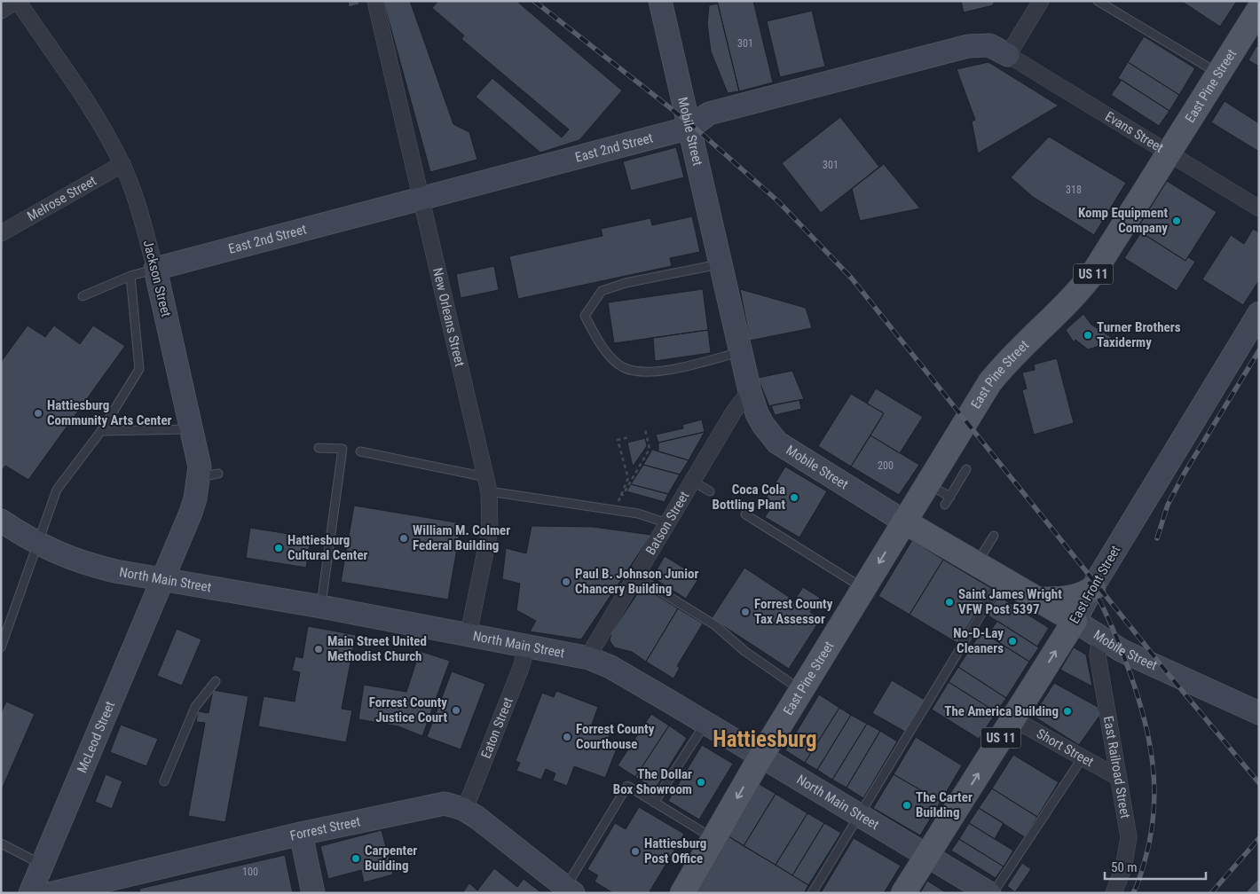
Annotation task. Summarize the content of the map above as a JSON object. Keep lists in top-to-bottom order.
{
  "streets": {
    "main road": [
      "East Pine Street",
      "Mobile Street",
      "US 11",
      "East Front Street"
    ],
    "street": [
      "Evans Street",
      "East 2nd Street",
      "Melrose Street",
      "Jackson Street",
      "New Orleans Street",
      "Batson Street",
      "North Main Street",
      "Eaton Street",
      "McLeod Street",
      "Short Street",
      "East Railroad Street",
      "Forrest Street"
    ]
  },
  "crossings": [
    ["East Pine Street", "Mobile Street"],
    ["East Pine Street", "Evans Street"],
    ["East Pine Street", "US 11"],
    ["East Pine Street", "North Main Street"],
    ["Mobile Street", "East 2nd Street"],
    ["Mobile Street", "Batson Street"],
    ["Mobile Street", "East Front Street"],
    ["Mobile Street", "East Railroad Street"],
    ["Evans Street", "East 2nd Street"],
    ["East 2nd Street", "Jackson Street"],
    ["East 2nd Street", "New Orleans Street"],
    ["Melrose Street", "Jackson Street"],
    ["US 11", "North Main Street"],
    ["US 11", "East Front Street"],
    ["Jackson Street", "North Main Street"],
    ["Jackson Street", "McLeod Street"],
    ["New Orleans Street", "North Main Street"],
    ["Batson Street", "North Main Street"],
    ["North Main Street", "East Front Street"],
    ["North Main Street", "Eaton Street"],
    ["North Main Street", "McLeod Street"],
    ["East Front Street", "Short Street"],
    ["Eaton Street", "Forrest Street"],
    ["Short Street", "East Railroad Street"]
  ],
  "one_way": ["East Front Street"],
  "districts": ["Hattiesburg"],
  "places": [
    "Komp Equipment Company",
    "Turner Brothers Taxidermy",
    "Hattiesburg Community Arts Center",
    "Coca Cola Bottling Plant",
    "William M. Colmer Federal Building",
    "Hattiesburg Cultural Center",
    "Paul B. Johnson Junior Chancery Building",
    "Saint James Wright VFW Post 5397",
    "Forrest County Tax Assessor",
    "No-D-Lay Cleaners",
    "Main Street United Methodist Church",
    "Forrest County Justice Court",
    "The America Building",
    "Forrest County Courthouse",
    "The Dollar Box Showroom",
    "The Carter Building",
    "Hattiesburg Post Office",
    "Carpenter Building"
  ],
  "house_numbers": [
    "301",
    "301",
    "318",
    "200",
    "100"
  ],
  "scale_bar": "50 m"
}
